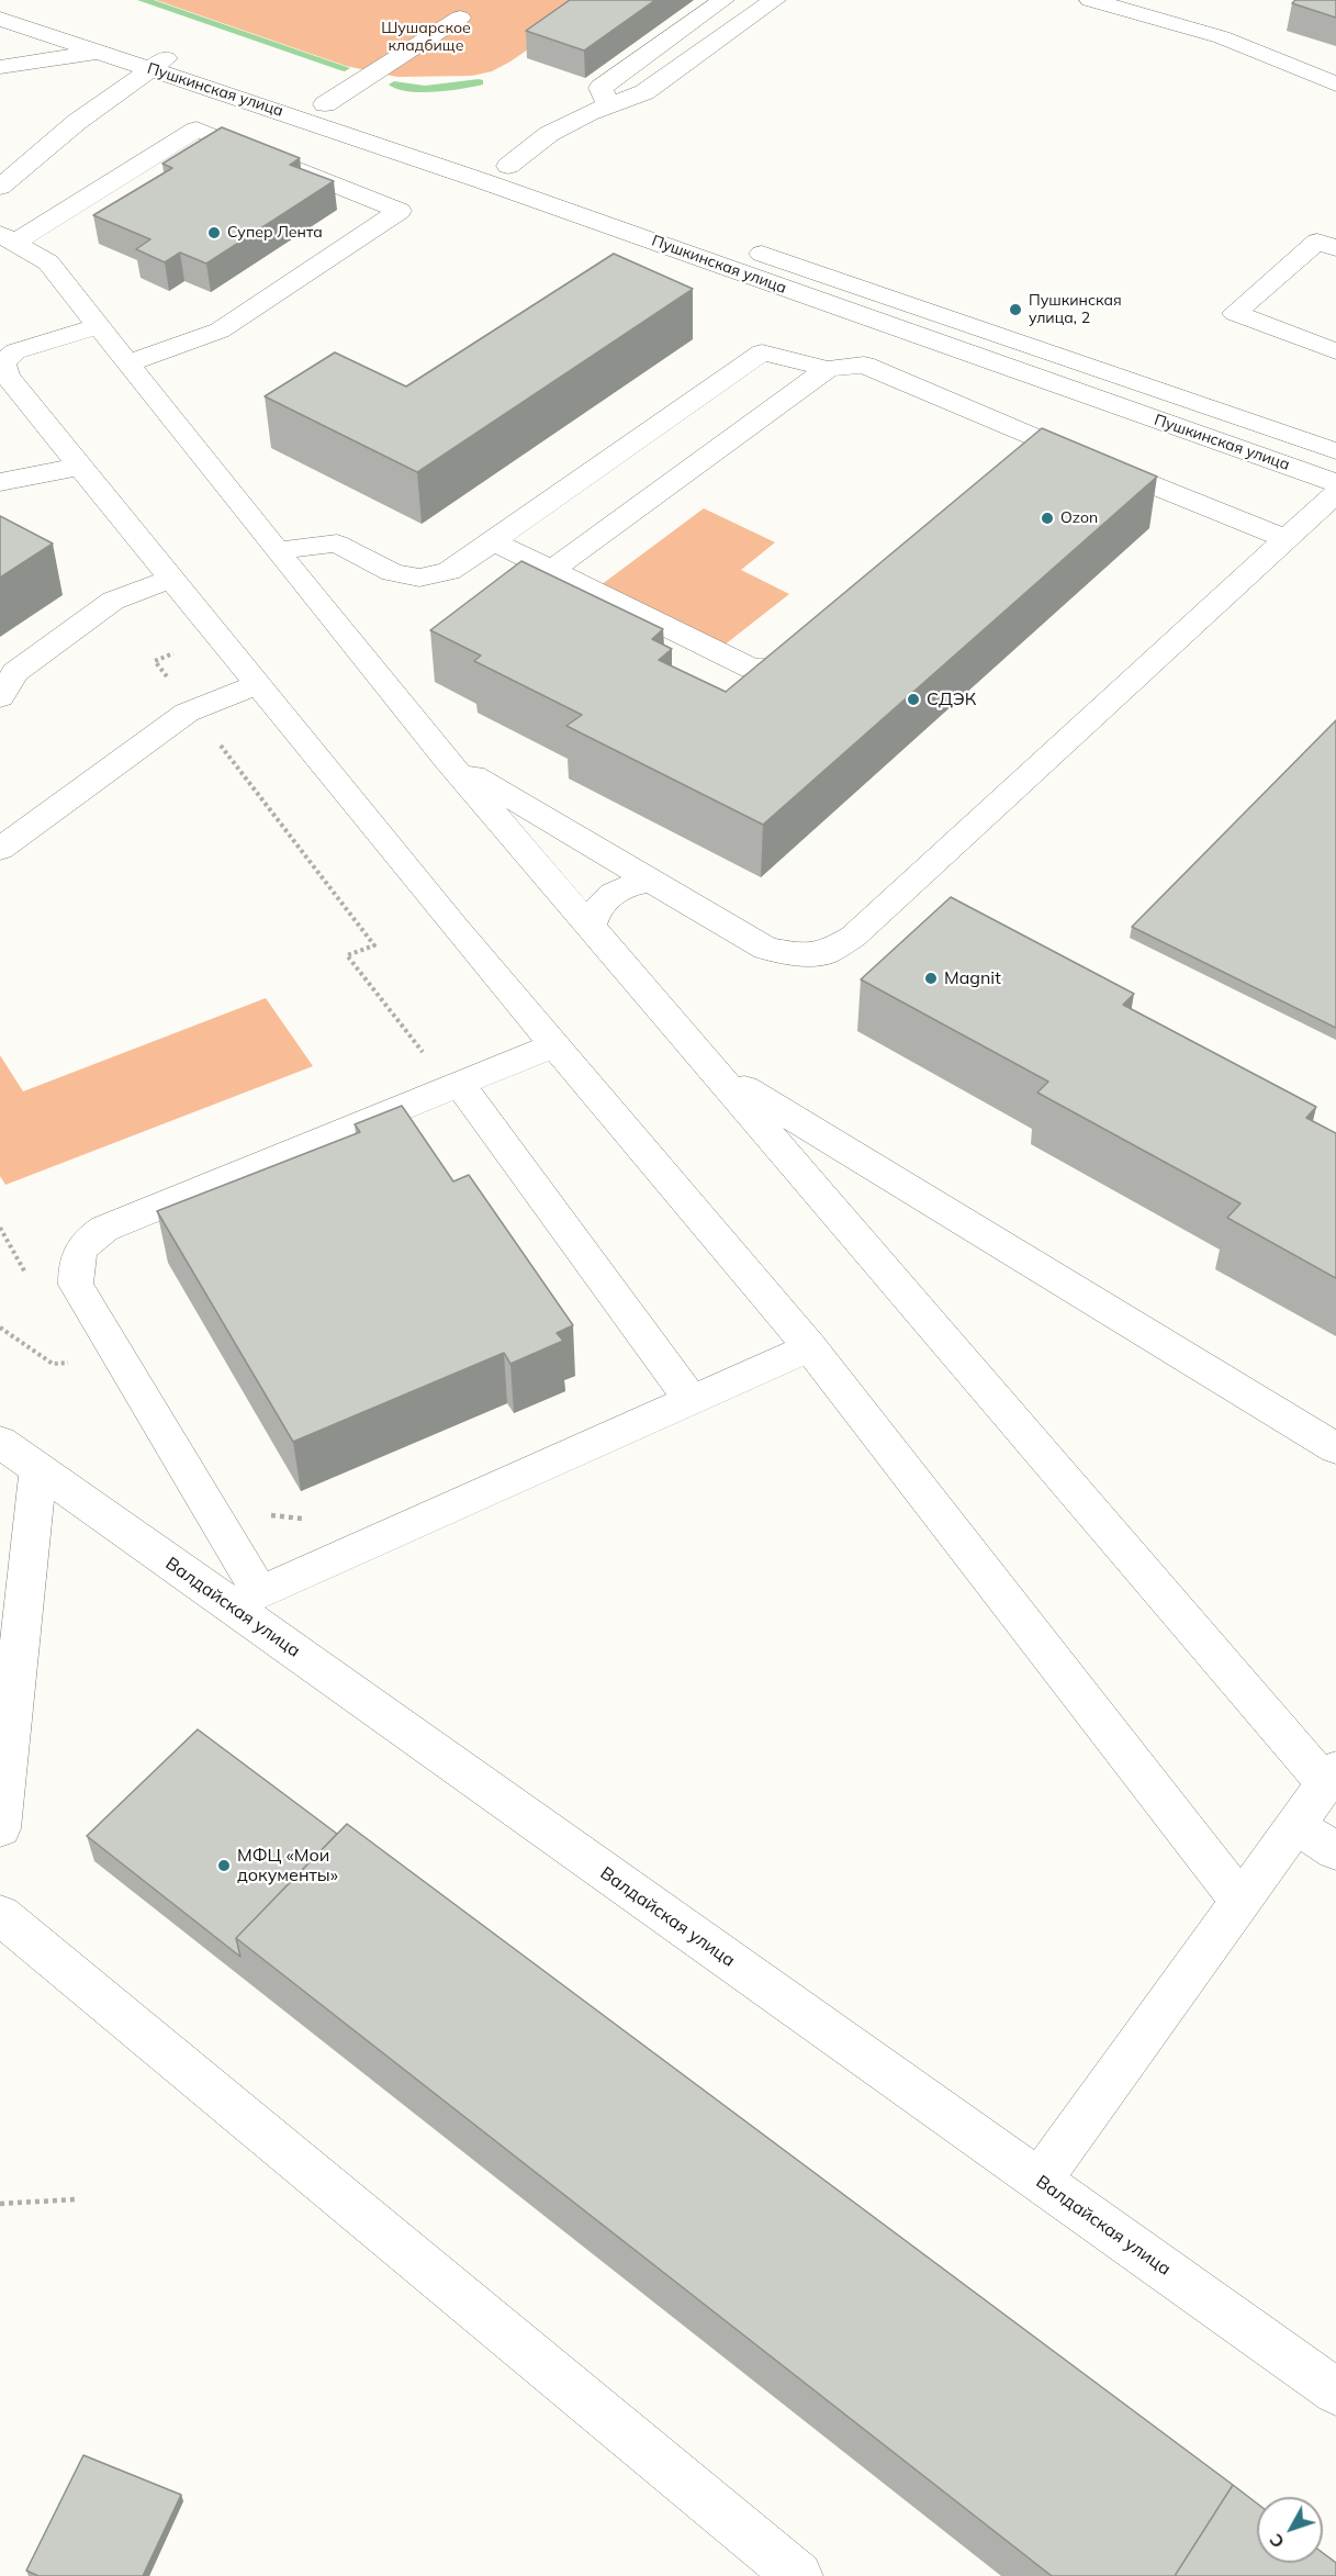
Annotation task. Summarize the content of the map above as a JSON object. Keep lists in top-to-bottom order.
{
  "streets": {
    "street": ["Пушкинская улица", "Валдайская улица"]
  },
  "parks": ["Шушарское кладбище"],
  "places": [
    "Супер Лента",
    "Пушкинская улица, 2",
    "Ozon",
    "СДЭК",
    "Magnit",
    "МФЦ «Мои документы»"
  ],
  "north": "bottom left"
}
